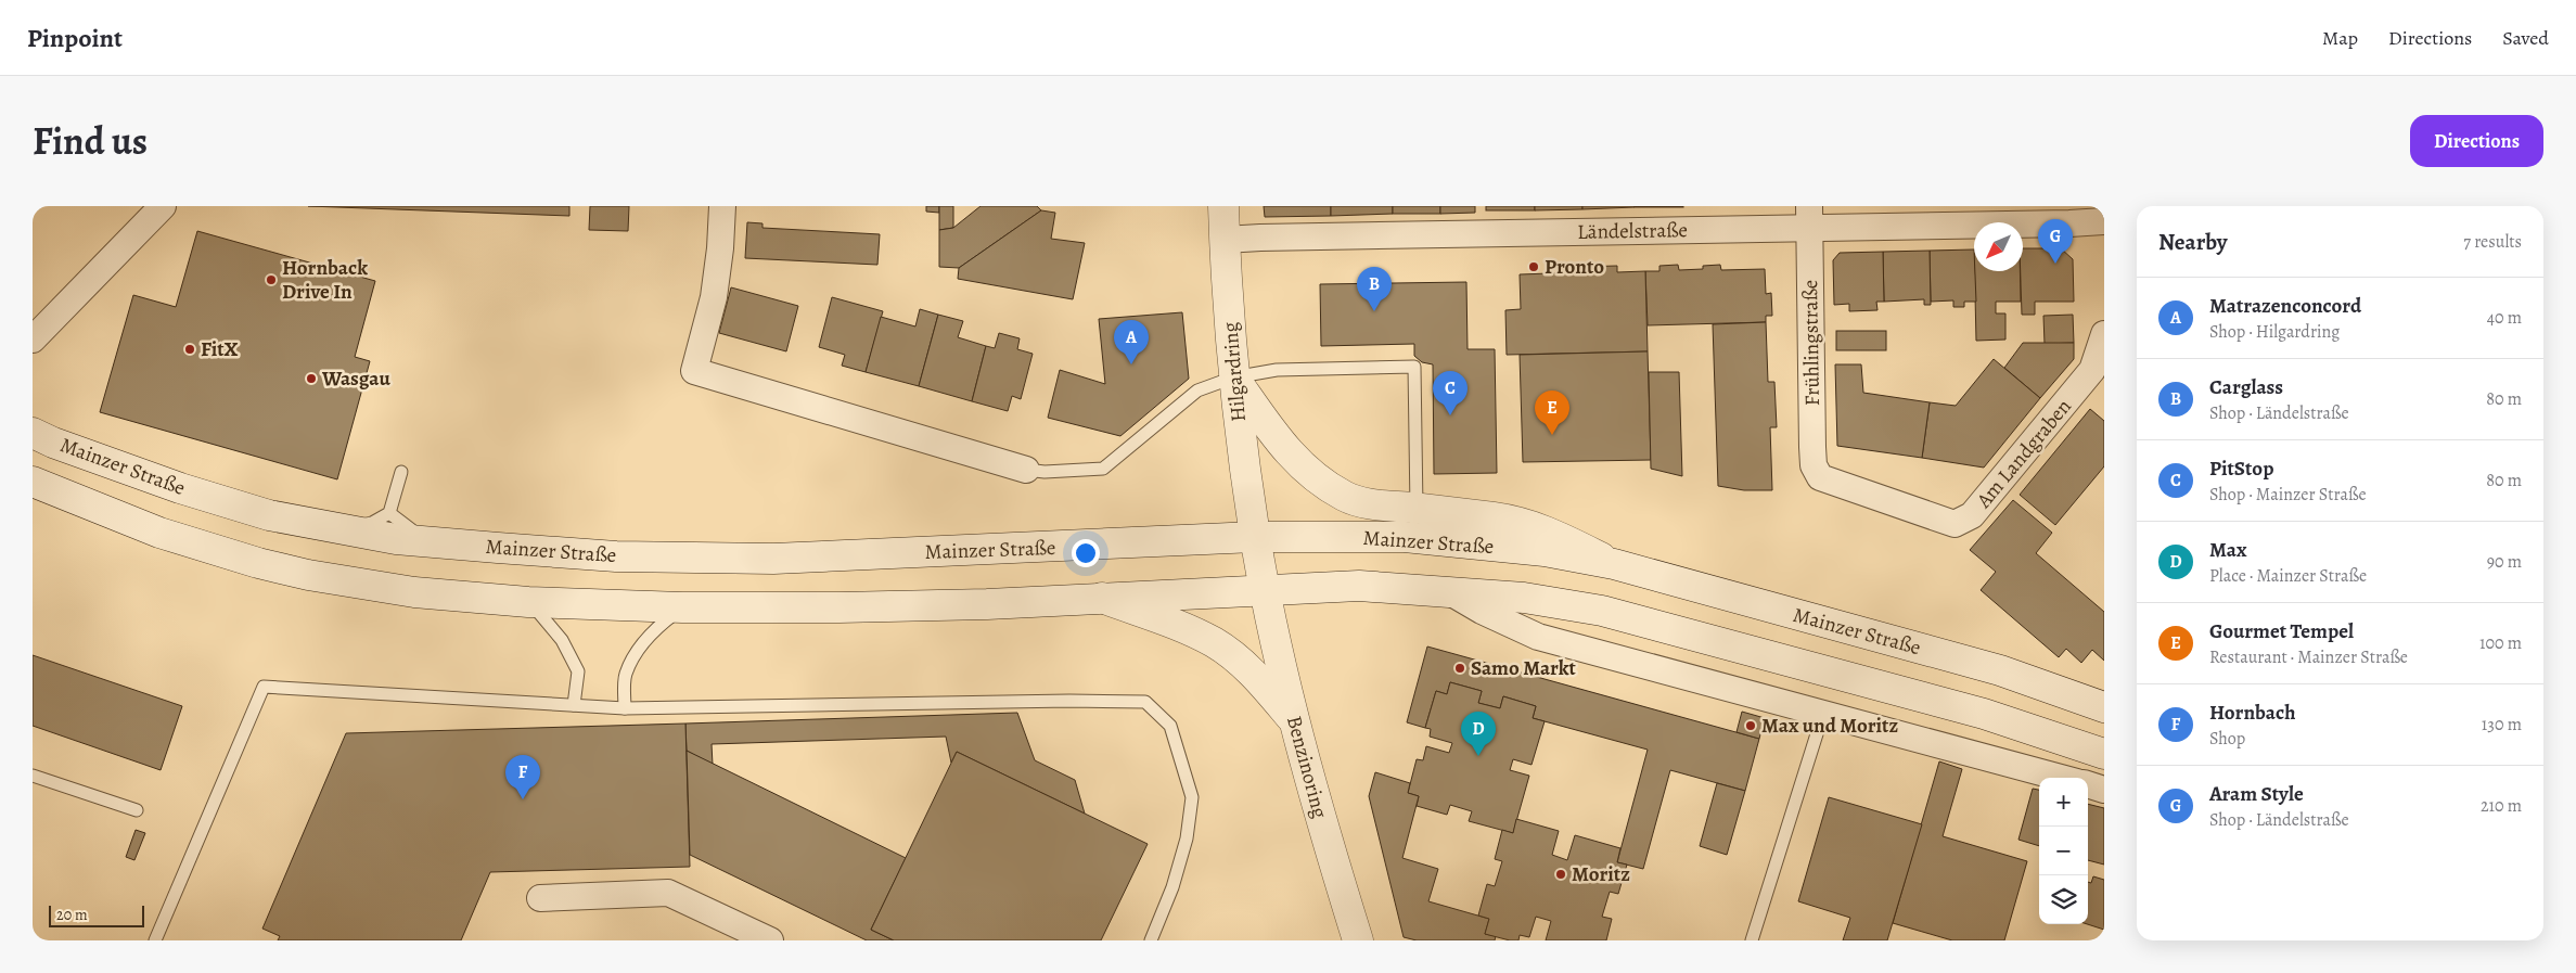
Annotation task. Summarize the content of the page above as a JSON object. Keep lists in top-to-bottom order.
{
  "streets": {
    "main road": ["Hilgardring", "Mainzer Straße", "Benzinoring"],
    "street": ["Ländelstraße", "Frühlingstraße", "Am Landgraben"]
  },
  "crossings": [
    ["Ländelstraße", "Frühlingstraße"],
    ["Ländelstraße", "Hilgardring"],
    ["Frühlingstraße", "Am Landgraben"],
    ["Hilgardring", "Mainzer Straße"],
    ["Hilgardring", "Benzinoring"]
  ],
  "places": [
    "Pronto",
    "Hornback Drive In",
    "FitX",
    "Wasgau",
    "Samo Markt",
    "Max und Moritz",
    "Moritz"
  ],
  "scale_bar": "20 m",
  "north": "bottom left",
  "page": {
    "header": "Pinpoint",
    "nav": ["Map", "Directions", "Saved"],
    "title": "Find us",
    "buttons": "Directions",
    "heading": ["Nearby", "7 results"],
    "pins": [
      "G",
      "B",
      "A",
      "C",
      "E",
      "D",
      "F"
    ],
    "list": [
      {
        "mark": "A",
        "name": "Matrazenconcord",
        "note": "Shop · Hilgardring",
        "value": "40 m"
      },
      {
        "mark": "B",
        "name": "Carglass",
        "note": "Shop · Ländelstraße",
        "value": "80 m"
      },
      {
        "mark": "C",
        "name": "PitStop",
        "note": "Shop · Mainzer Straße",
        "value": "80 m"
      },
      {
        "mark": "D",
        "name": "Max",
        "note": "Place · Mainzer Straße",
        "value": "90 m"
      },
      {
        "mark": "E",
        "name": "Gourmet Tempel",
        "note": "Restaurant · Mainzer Straße",
        "value": "100 m"
      },
      {
        "mark": "F",
        "name": "Hornbach",
        "note": "Shop",
        "value": "130 m"
      },
      {
        "mark": "G",
        "name": "Aram Style",
        "note": "Shop · Ländelstraße",
        "value": "210 m"
      }
    ],
    "map_buttons": ["+", "−"],
    "scale": "20 m"
  }
}
